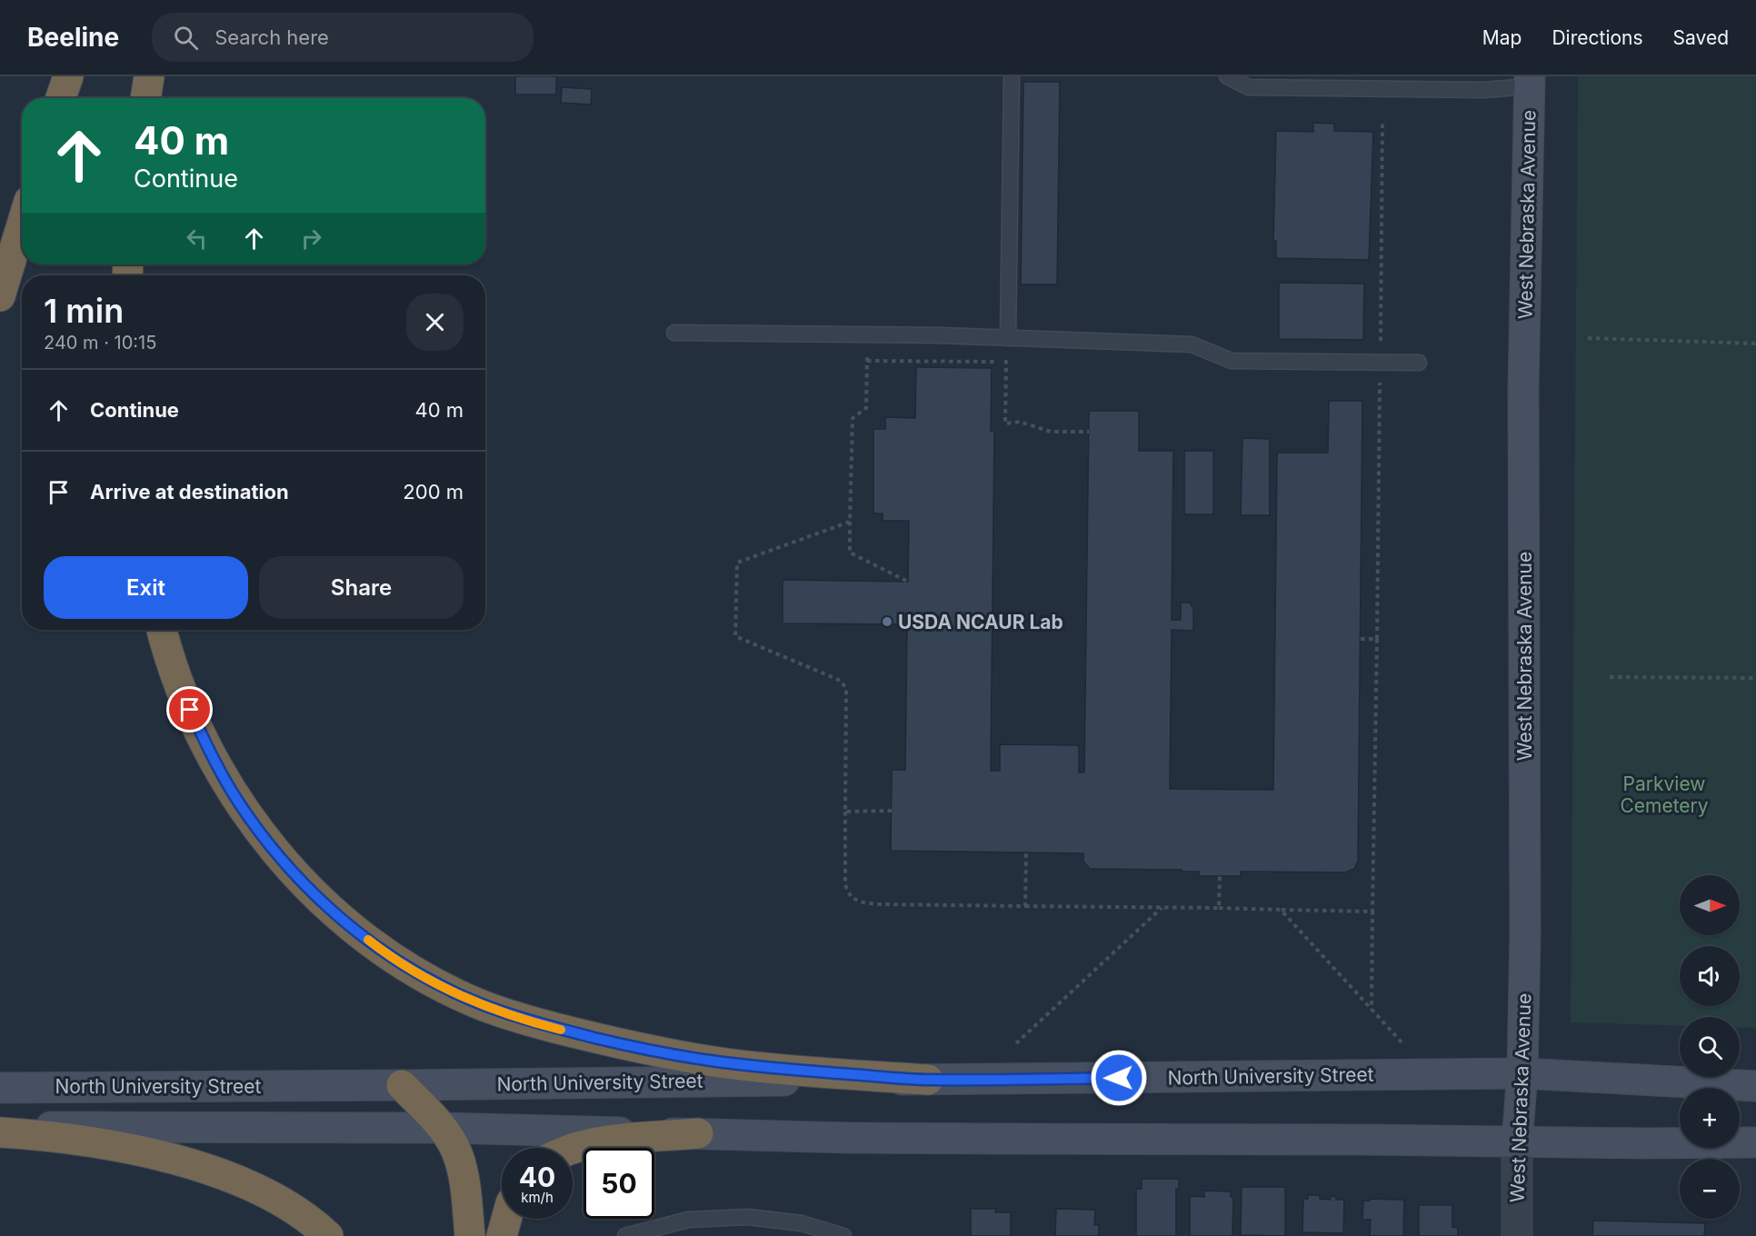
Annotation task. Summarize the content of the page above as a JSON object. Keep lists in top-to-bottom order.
{
  "streets": {
    "main road": ["West Nebraska Avenue", "North University Street"]
  },
  "crossings": [
    ["West Nebraska Avenue", "North University Street"]
  ],
  "parks": ["Parkview Cemetery"],
  "places": ["USDA NCAUR Lab"],
  "north": "right",
  "page": {
    "header": "Beeline",
    "search": "Search here",
    "nav": ["Map", "Directions", "Saved"],
    "turn": ["40 m", "Continue"],
    "heading": ["1 min", "240 m · 10:15"],
    "list": [
      {
        "name": "Continue",
        "value": "40 m"
      },
      {
        "name": "Arrive at destination",
        "value": "200 m"
      }
    ],
    "buttons": ["Exit", "Share"],
    "map_buttons": ["+", "−"],
    "speed": "40 km/h",
    "limit": "50"
  }
}
